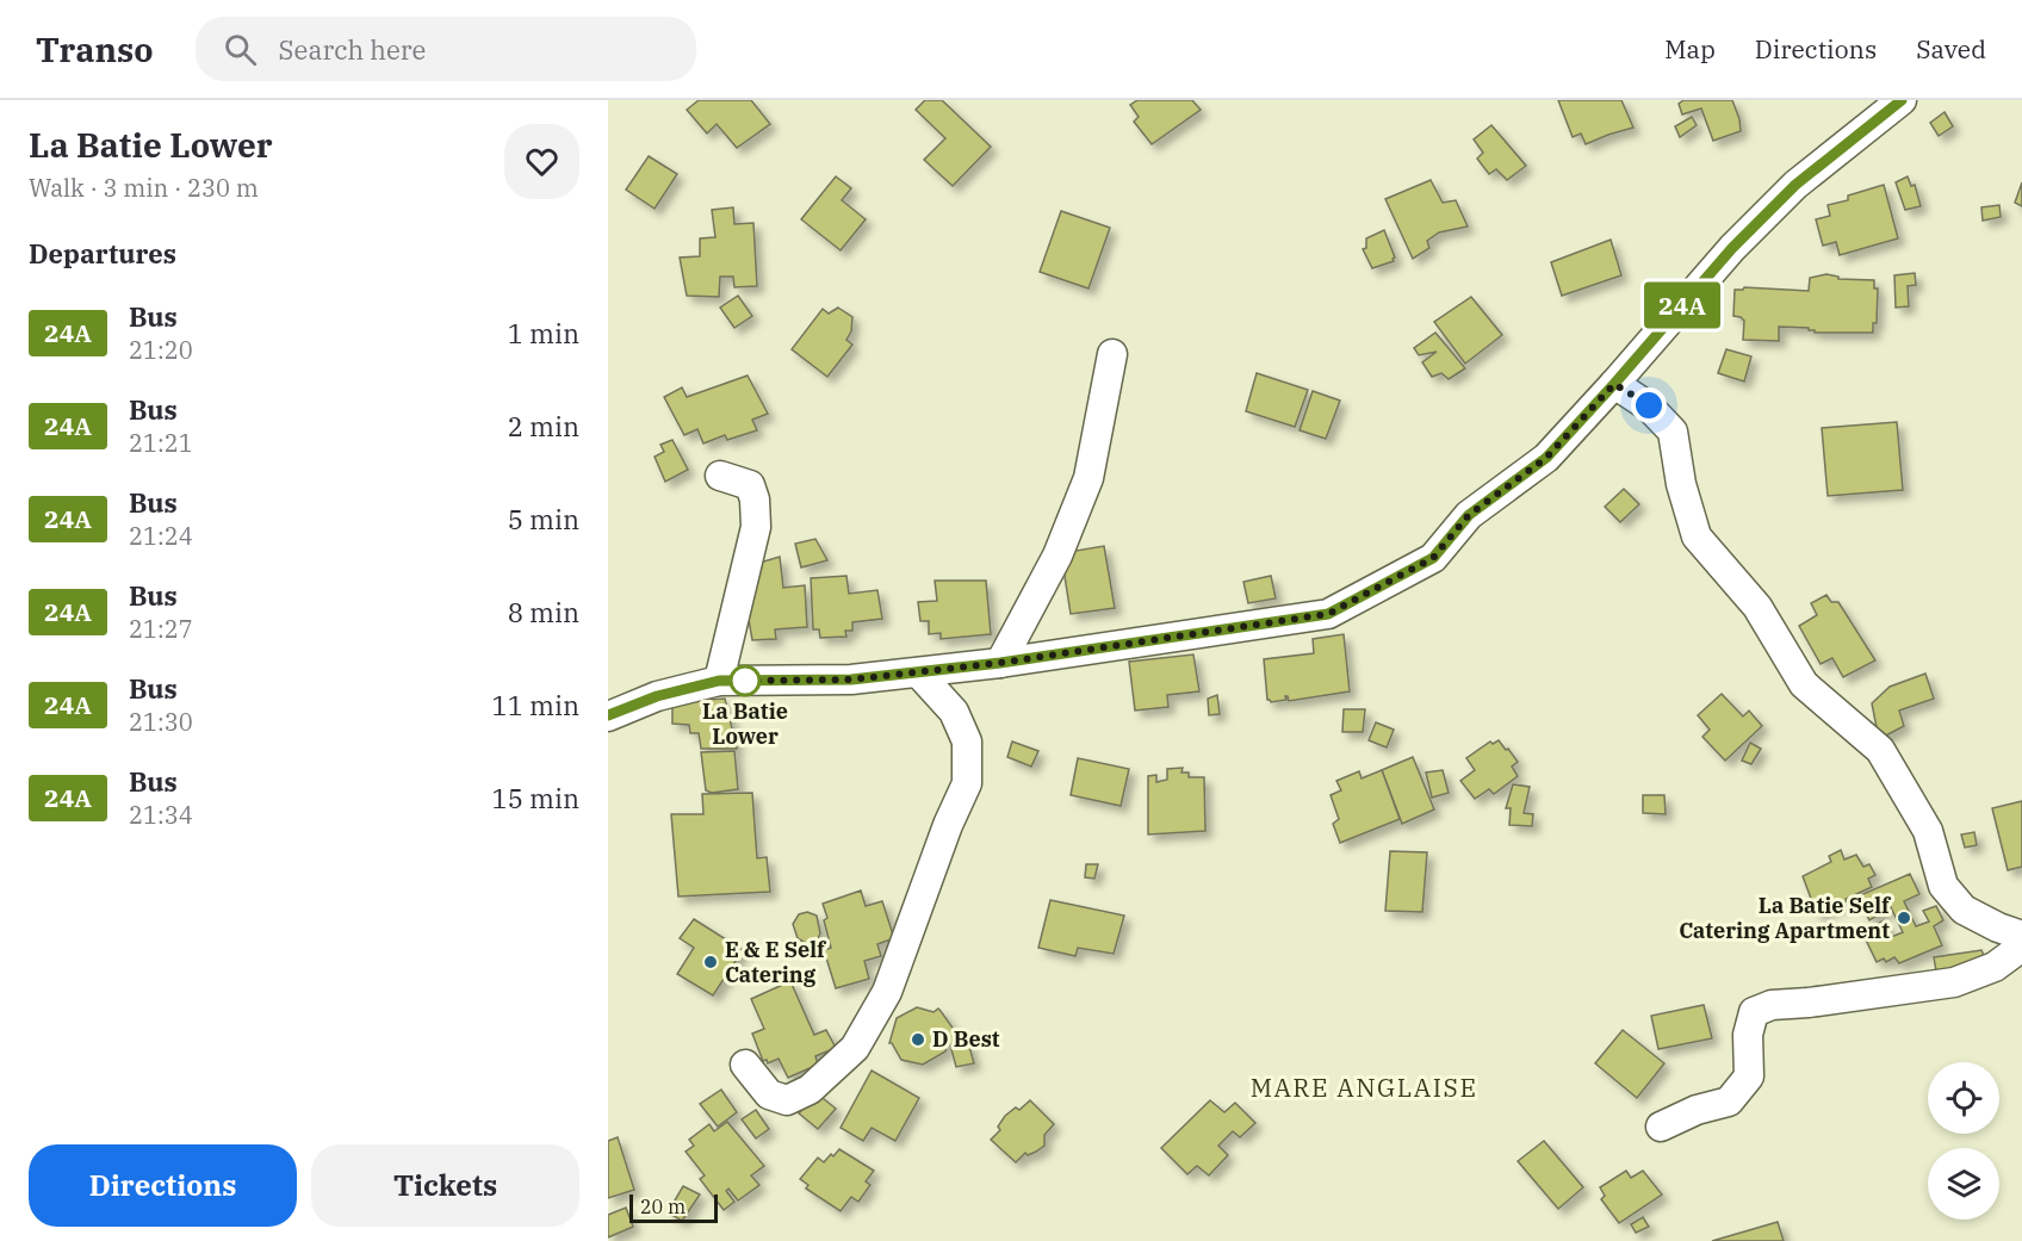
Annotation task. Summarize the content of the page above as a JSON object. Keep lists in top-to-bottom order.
{
  "districts": ["MARE ANGLAISE"],
  "places": [
    "La Batie Lower",
    "La Batie Self Catering Apartment",
    "E & E Self Catering",
    "D Best"
  ],
  "lines": ["bus line 24A"],
  "scale_bar": "20 m",
  "page": {
    "header": "Transo",
    "search": "Search here",
    "nav": ["Map", "Directions", "Saved"],
    "heading": [
      ["La Batie Lower", "Walk · 3 min · 230 m"],
      "Departures"
    ],
    "on_map": "24A",
    "list": [
      {
        "mark": "24A",
        "name": "Bus",
        "note": "21:20",
        "value": "1 min"
      },
      {
        "mark": "24A",
        "name": "Bus",
        "note": "21:21",
        "value": "2 min"
      },
      {
        "mark": "24A",
        "name": "Bus",
        "note": "21:24",
        "value": "5 min"
      },
      {
        "mark": "24A",
        "name": "Bus",
        "note": "21:27",
        "value": "8 min"
      },
      {
        "mark": "24A",
        "name": "Bus",
        "note": "21:30",
        "value": "11 min"
      },
      {
        "mark": "24A",
        "name": "Bus",
        "note": "21:34",
        "value": "15 min"
      }
    ],
    "buttons": ["Directions", "Tickets"],
    "scale": "20 m"
  }
}
